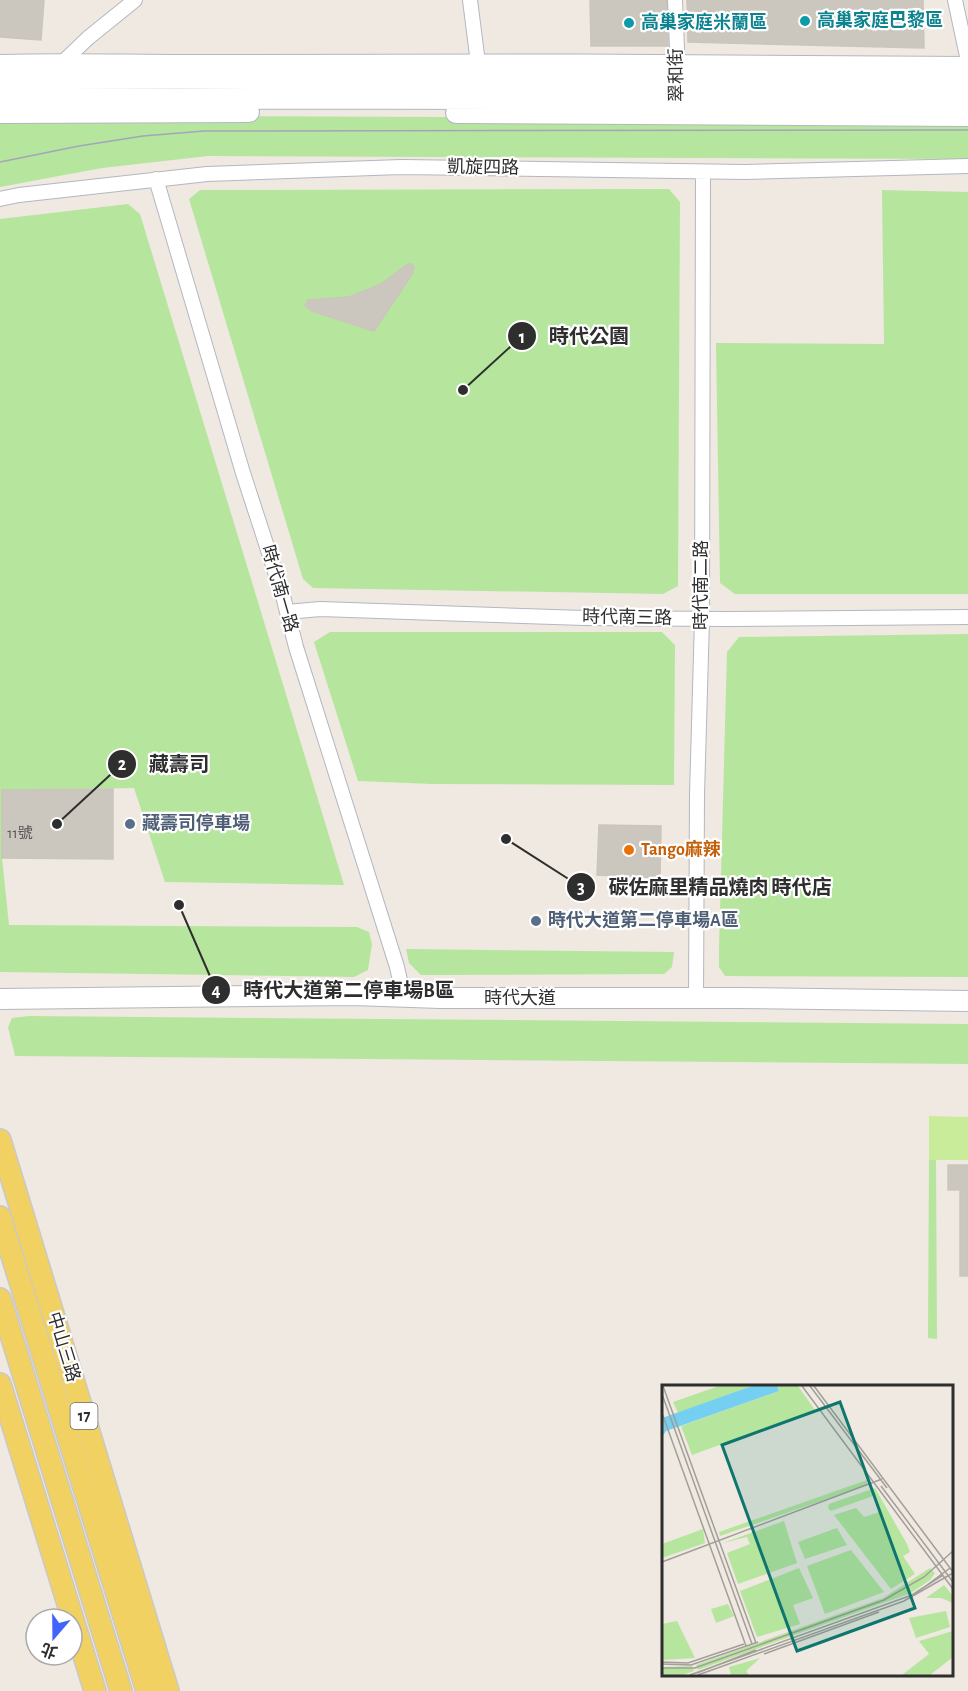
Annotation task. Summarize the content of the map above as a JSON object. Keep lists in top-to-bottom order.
{
  "streets": {
    "main road": ["中山三路", "17"],
    "street": [
      "翠和街",
      "凱旋四路",
      "時代南二路",
      "時代南一路",
      "時代南三路",
      "時代大道"
    ]
  },
  "crossings": [
    ["凱旋四路", "時代南二路"],
    ["凱旋四路", "時代南一路"],
    ["時代南二路", "時代南三路"],
    ["時代南二路", "時代大道"],
    ["時代南一路", "時代南三路"],
    ["時代南一路", "時代大道"]
  ],
  "places": [
    "高巢家庭巴黎區",
    "高巢家庭米蘭區",
    "時代公園",
    "藏壽司",
    "藏壽司停車場",
    "碳佐麻里精品燒肉 時代店",
    "Tango麻辣",
    "時代大道第二停車場B區",
    "時代大道第二停車場A區"
  ],
  "house_numbers": ["11號"],
  "north": "bottom"
}
